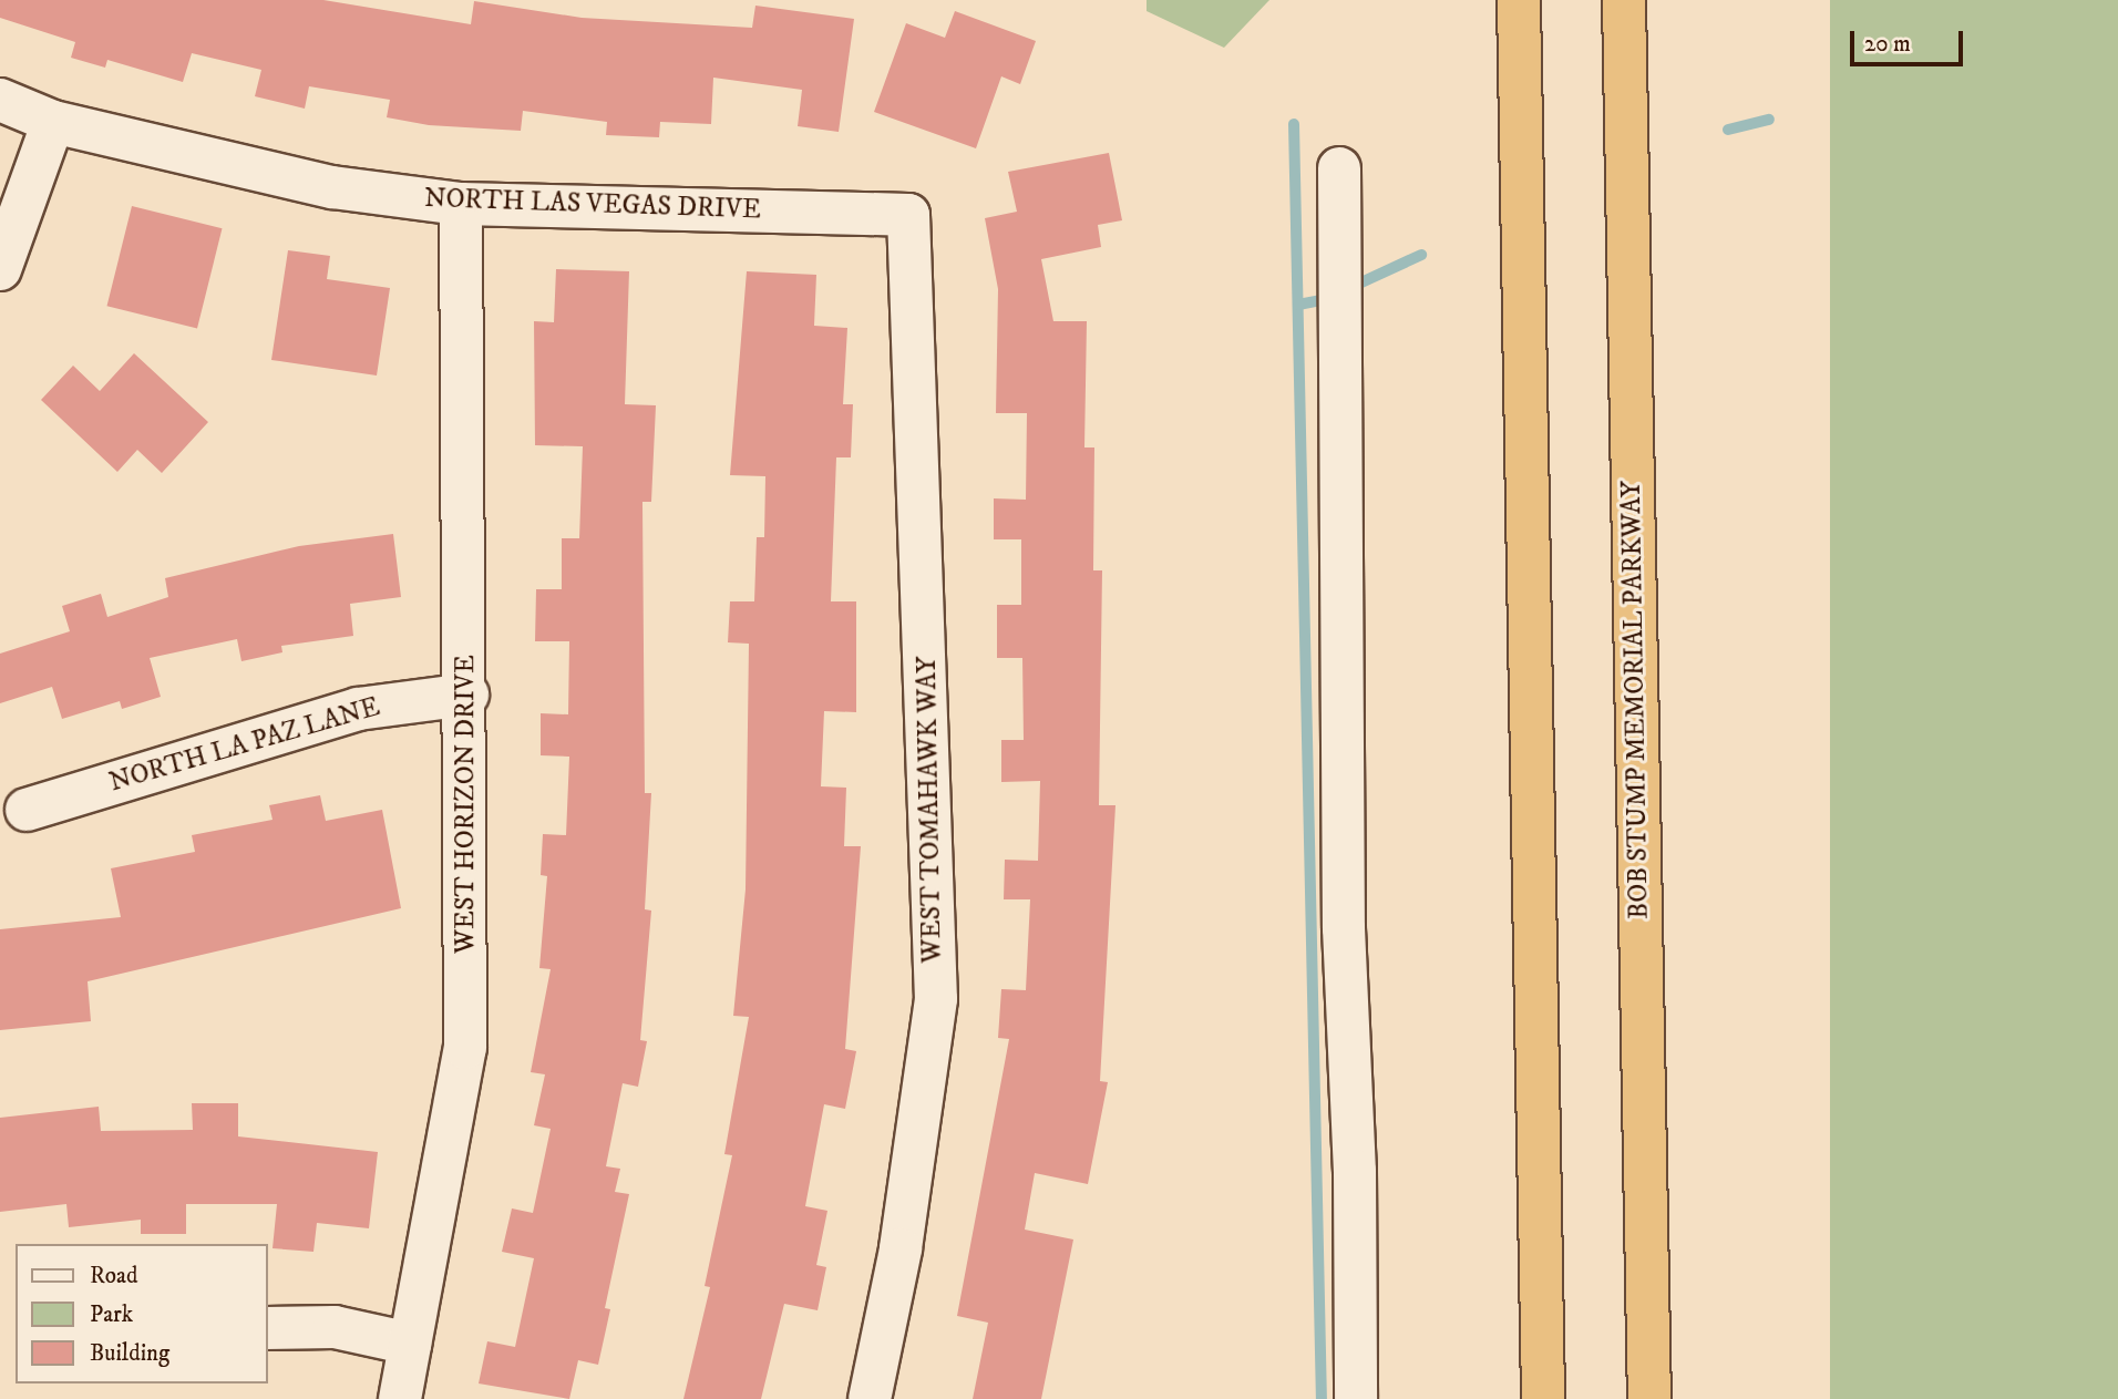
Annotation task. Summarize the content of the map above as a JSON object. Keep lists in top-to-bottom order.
{
  "streets": {
    "highway": ["BOB STUMP MEMORIAL PARKWAY"],
    "street": [
      "NORTH LAS VEGAS DRIVE",
      "NORTH LA PAZ LANE",
      "WEST HORIZON DRIVE",
      "WEST TOMAHAWK WAY"
    ]
  },
  "crossings": [
    ["NORTH LAS VEGAS DRIVE", "WEST HORIZON DRIVE"],
    ["NORTH LAS VEGAS DRIVE", "WEST TOMAHAWK WAY"],
    ["NORTH LA PAZ LANE", "WEST HORIZON DRIVE"]
  ],
  "legend": ["Road", "Park", "Building"],
  "scale_bar": "20 m"
}
